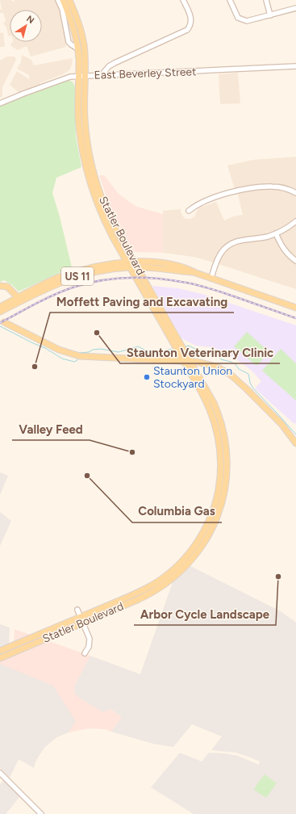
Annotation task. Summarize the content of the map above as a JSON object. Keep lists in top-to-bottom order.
{
  "streets": {
    "main road": ["Statler Boulevard", "US 11"],
    "street": ["East Beverley Street"]
  },
  "crossings": [
    ["East Beverley Street", "Statler Boulevard"],
    ["Statler Boulevard", "US 11"]
  ],
  "places": [
    "Staunton Veterinary Clinic",
    "Moffett Paving and Excavating",
    "Staunton Union Stockyard",
    "Valley Feed",
    "Columbia Gas",
    "Arbor Cycle Landscape"
  ],
  "north": "top right"
}
